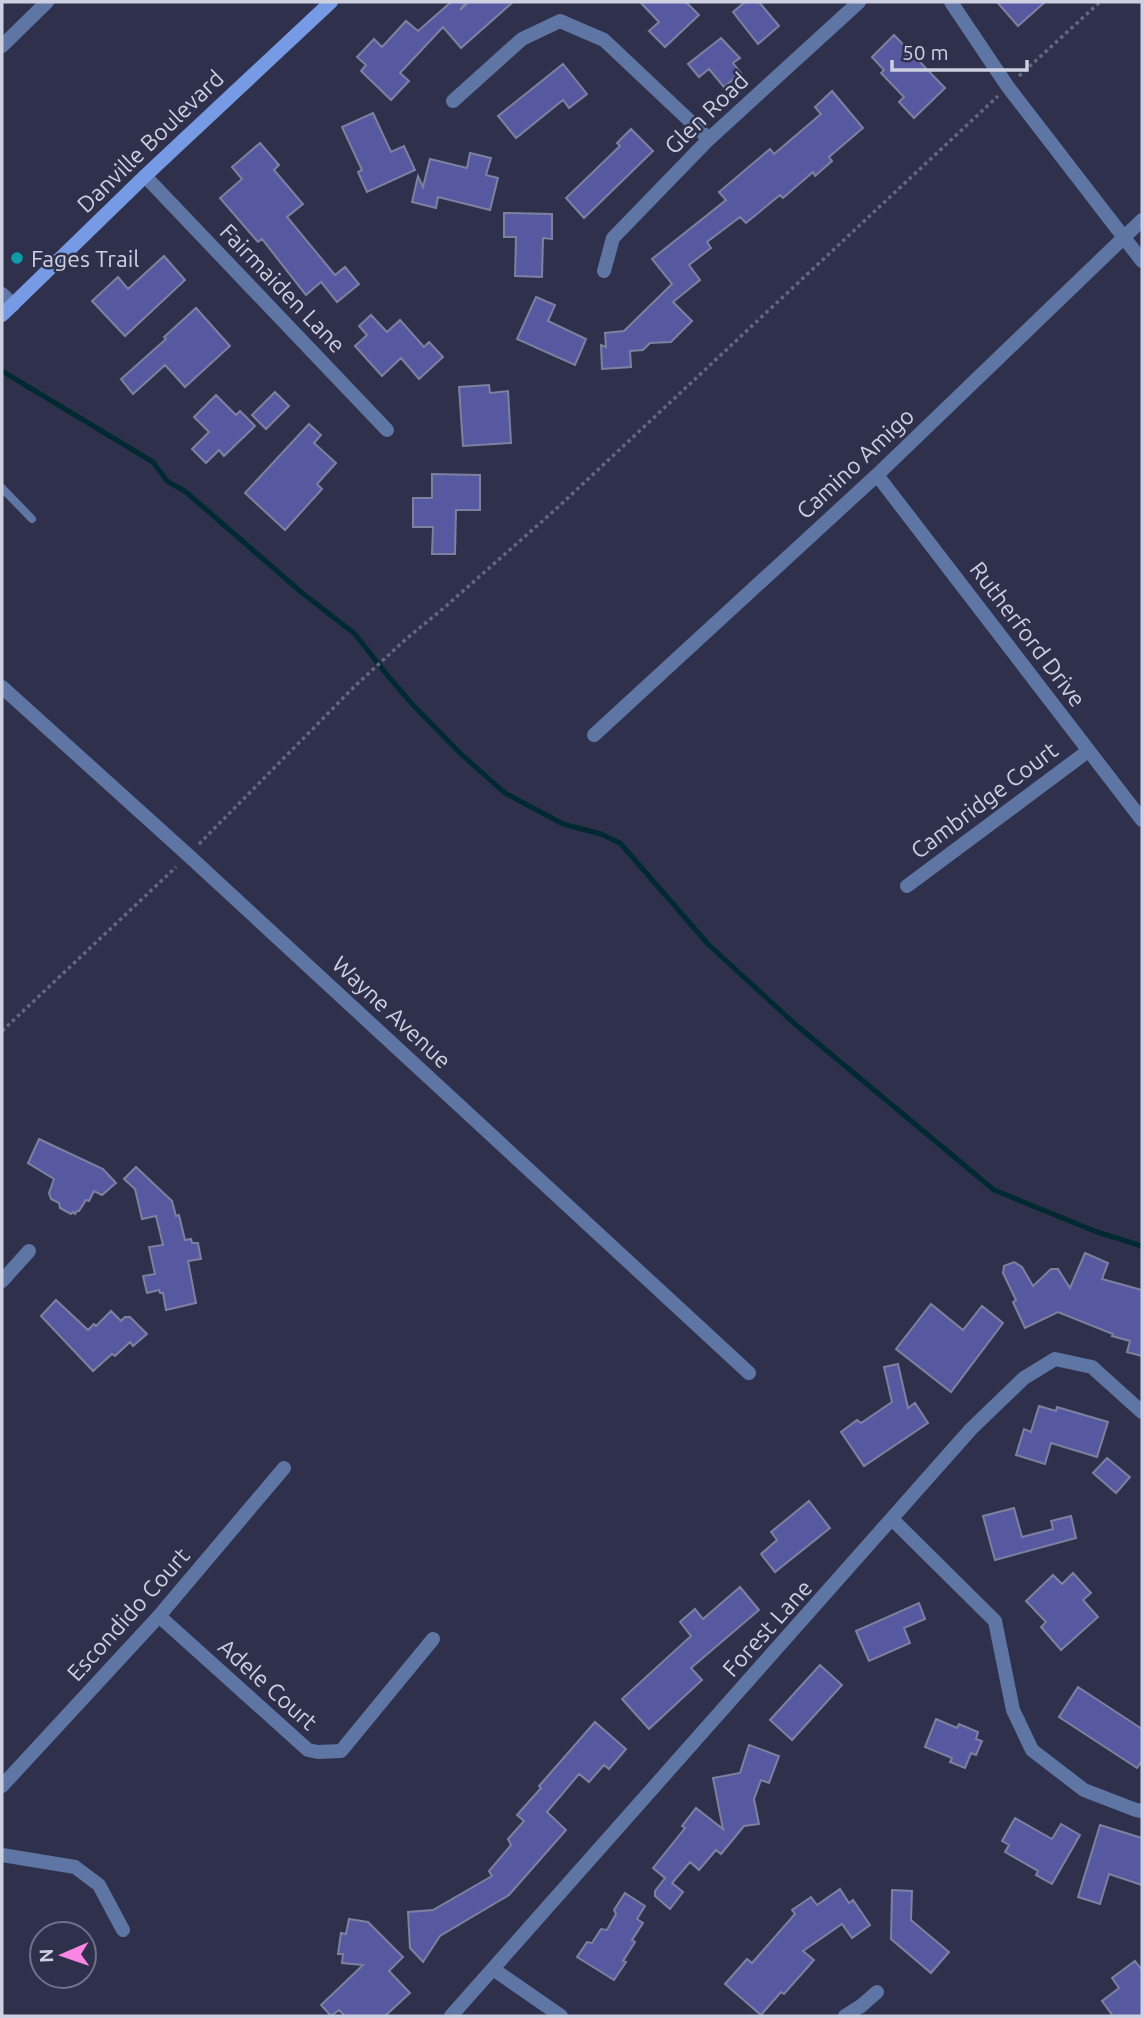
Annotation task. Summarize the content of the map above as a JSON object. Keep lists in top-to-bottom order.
{
  "streets": {
    "main road": ["Danville Boulevard"],
    "street": [
      "Glen Road",
      "Fairmaiden Lane",
      "Camino Amigo",
      "Rutherford Drive",
      "Cambridge Court",
      "Wayne Avenue",
      "Escondido Court",
      "Forest Lane",
      "Adele Court"
    ]
  },
  "crossings": [
    ["Danville Boulevard", "Fairmaiden Lane"],
    ["Camino Amigo", "Rutherford Drive"],
    ["Rutherford Drive", "Cambridge Court"],
    ["Escondido Court", "Adele Court"]
  ],
  "places": ["Fages Trail"],
  "scale_bar": "50 m",
  "north": "left"
}
